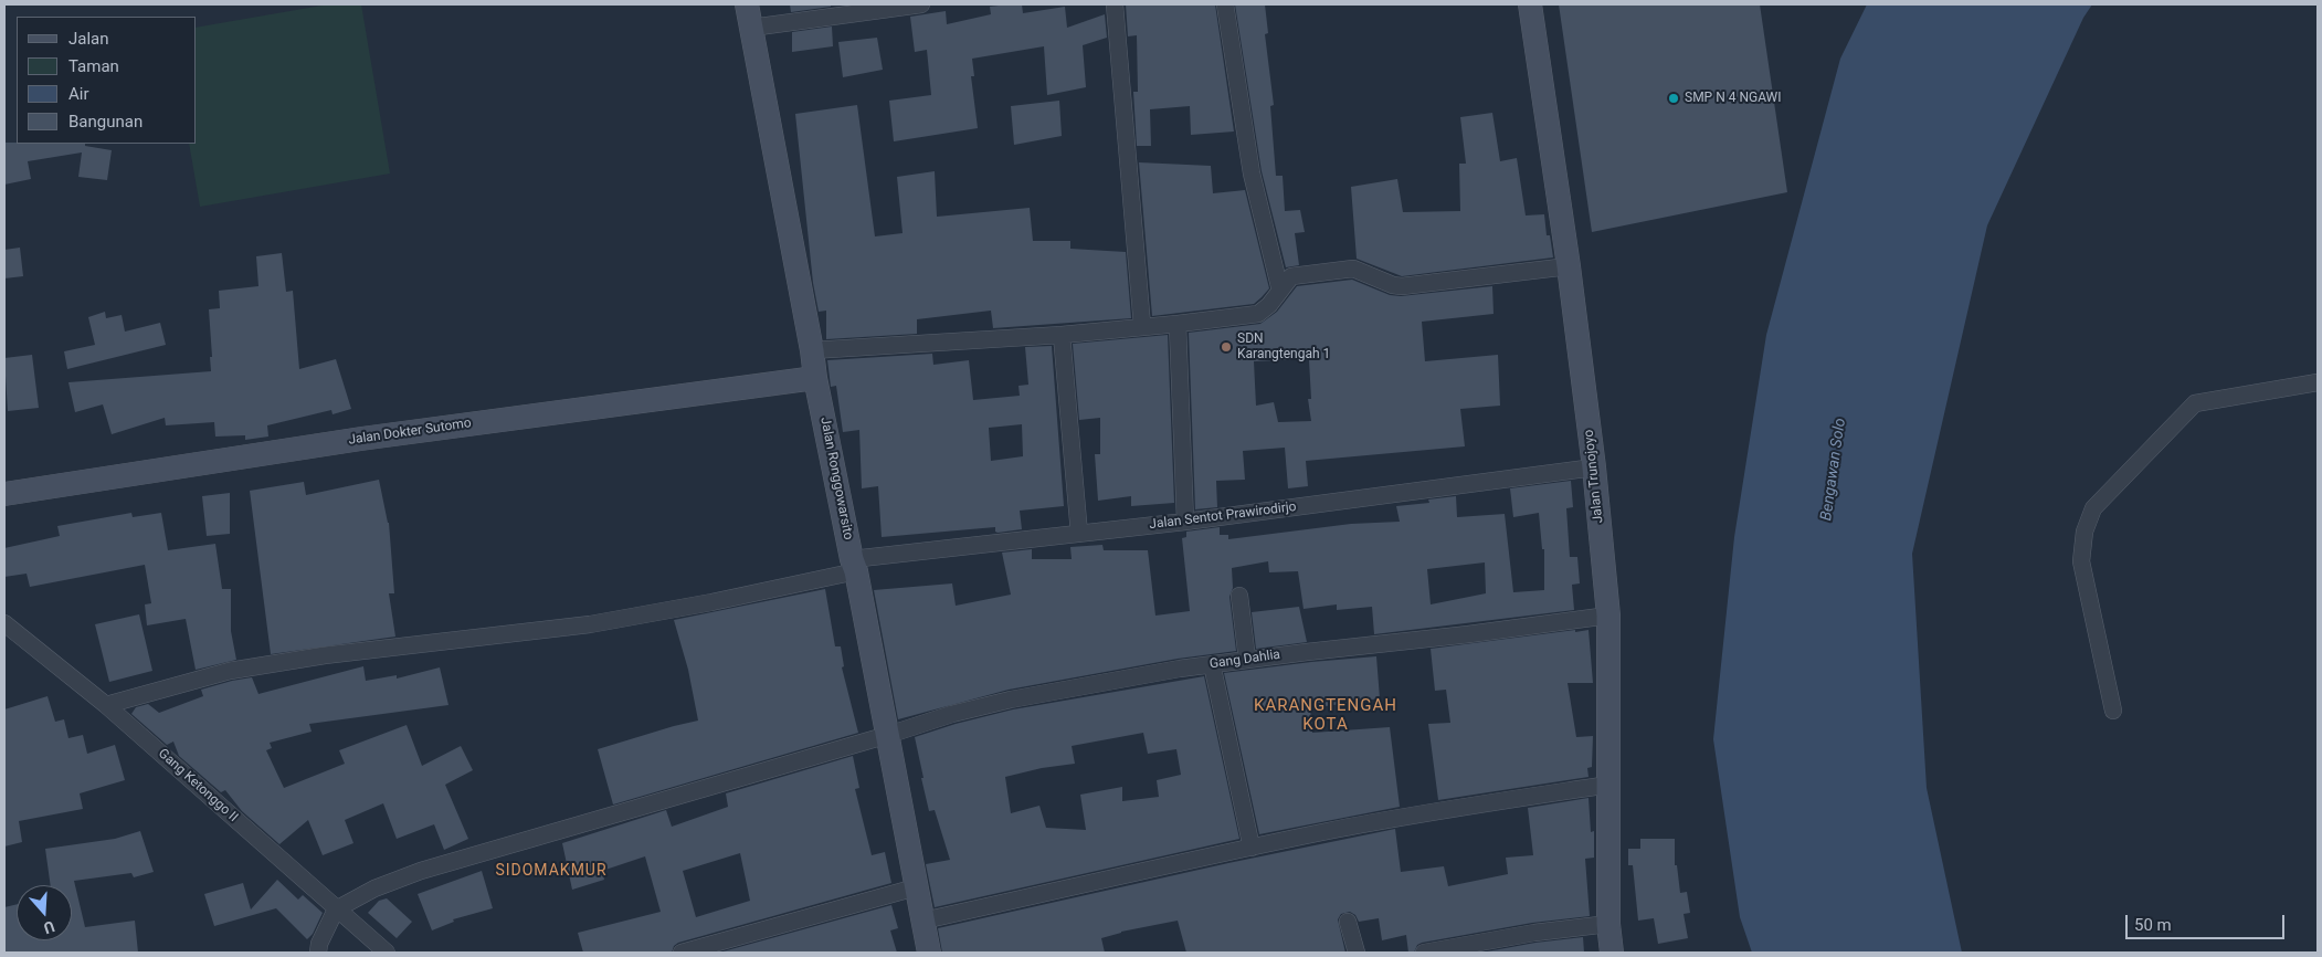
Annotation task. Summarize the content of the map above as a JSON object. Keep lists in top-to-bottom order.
{
  "streets": {
    "street": [
      "Jalan Dokter Sutomo",
      "Jalan Trunojoyo",
      "Jalan Ronggowarsito",
      "Jalan Sentot Prawirodirjo",
      "Gang Dahlia",
      "Gang Ketonggo II"
    ]
  },
  "crossings": [
    ["Jalan Dokter Sutomo", "Jalan Ronggowarsito"],
    ["Jalan Trunojoyo", "Jalan Sentot Prawirodirjo"],
    ["Jalan Trunojoyo", "Gang Dahlia"],
    ["Jalan Ronggowarsito", "Jalan Sentot Prawirodirjo"],
    ["Jalan Ronggowarsito", "Gang Dahlia"],
    ["Jalan Sentot Prawirodirjo", "Gang Ketonggo II"],
    ["Gang Dahlia", "Gang Ketonggo II"]
  ],
  "districts": ["KARANGTENGAH KOTA", "SIDOMAKMUR"],
  "water": ["Bengawan Solo"],
  "places": ["SMP N 4 NGAWI", "SDN Karangtengah 1"],
  "legend": [
    "Jalan",
    "Taman",
    "Air",
    "Bangunan"
  ],
  "scale_bar": "50 m",
  "north": "bottom"
}
